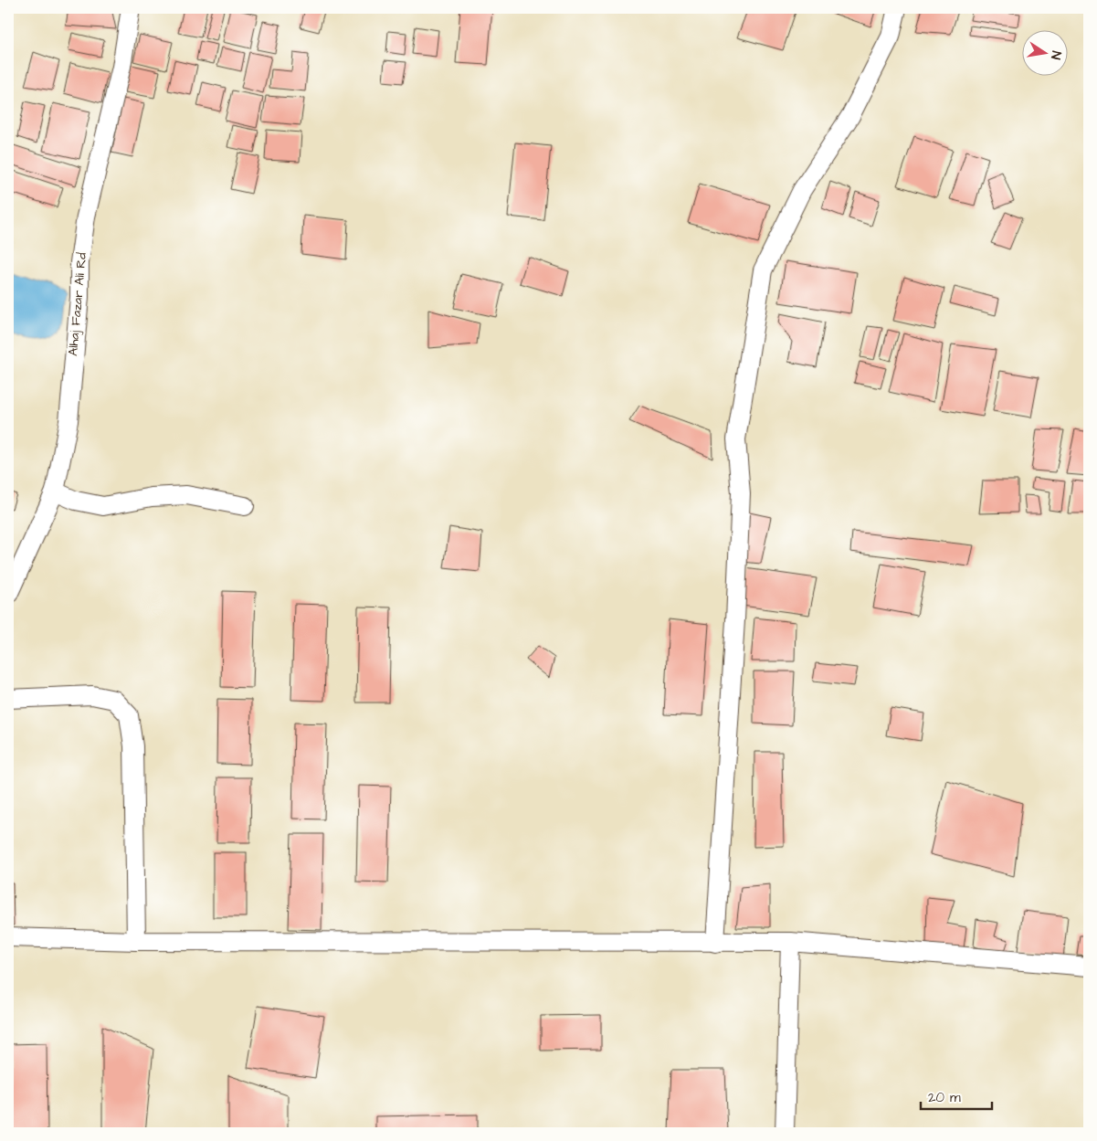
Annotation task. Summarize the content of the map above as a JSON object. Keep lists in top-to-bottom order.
{
  "streets": {
    "street": ["Alhaj Fazar Ali Rd"]
  },
  "scale_bar": "20 m",
  "north": "right"
}
